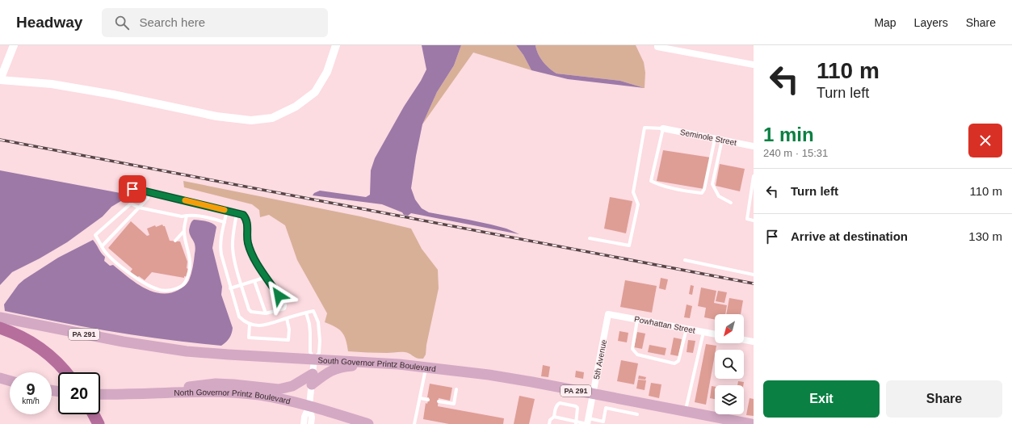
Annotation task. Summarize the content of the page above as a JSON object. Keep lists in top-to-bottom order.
{
  "streets": {
    "main road": ["PA 291", "South Governor Printz Boulevard", "North Governor Printz Boulevard"],
    "street": ["Seminole Street", "Powhattan Street", "5th Avenue"]
  },
  "crossings": [
    ["Powhattan Street", "5th Avenue"],
    ["5th Avenue", "South Governor Printz Boulevard"]
  ],
  "north": "bottom left",
  "page": {
    "header": "Headway",
    "search": "Search here",
    "nav": ["Map", "Layers", "Share"],
    "turn": ["110 m", "Turn left"],
    "heading": ["1 min", "240 m · 15:31"],
    "list": [
      {
        "name": "Turn left",
        "value": "110 m"
      },
      {
        "name": "Arrive at destination",
        "value": "130 m"
      }
    ],
    "speed": "9 km/h",
    "limit": "20",
    "buttons": ["Exit", "Share"]
  }
}
